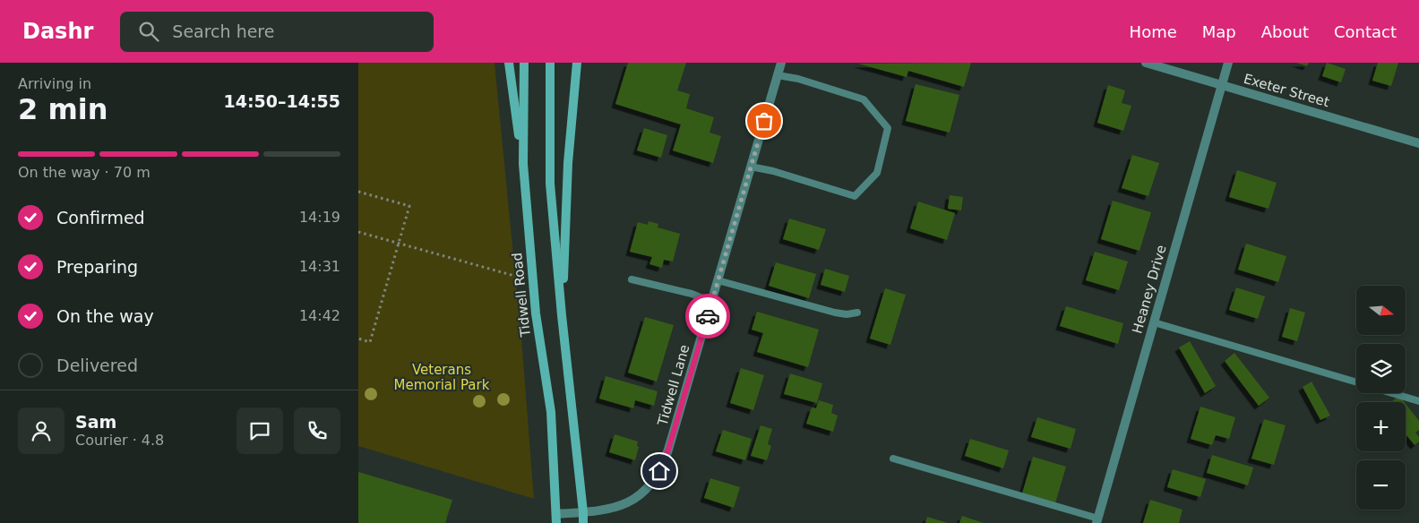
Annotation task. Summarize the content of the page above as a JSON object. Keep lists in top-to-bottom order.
{
  "streets": {
    "main road": ["Tidwell Road"],
    "street": ["Exeter Street", "Heaney Drive", "Tidwell Lane"]
  },
  "crossings": [
    ["Exeter Street", "Heaney Drive"],
    ["Tidwell Road", "Tidwell Lane"]
  ],
  "parks": ["Veterans Memorial Park"],
  "north": "right",
  "page": {
    "header": "Dashr",
    "search": "Search here",
    "nav": [
      "Home",
      "Map",
      "About",
      "Contact"
    ],
    "heading": ["2 min", "Arriving in", "14:50–14:55"],
    "panel": ["Sam", "Courier · 4.8"],
    "bar": "On the way · 70 m",
    "list": [
      ["Confirmed", "14:19"],
      ["Preparing", "14:31"],
      ["On the way", "14:42"],
      "Delivered"
    ],
    "map_buttons": ["+", "−"]
  }
}
